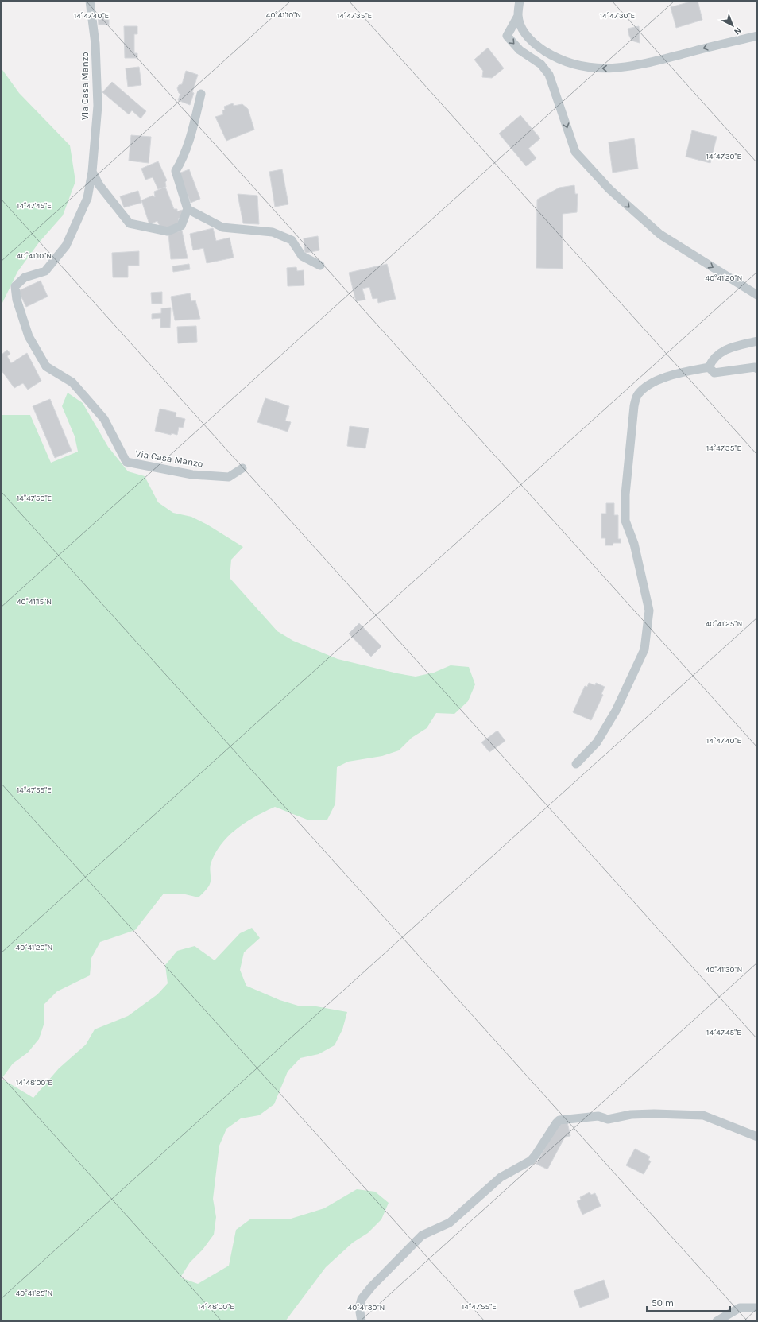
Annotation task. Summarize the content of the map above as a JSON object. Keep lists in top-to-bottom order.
{
  "streets": {
    "street": ["Via Casa Manzo"]
  },
  "scale_bar": "50 m",
  "north": "bottom right",
  "coordinates": [
    "40°41'10\"N",
    "14°47'40\"E",
    "14°47'35\"E",
    "14°47'30\"E",
    "14°47'45\"E",
    "40°41'20\"N",
    "14°47'50\"E",
    "40°41'15\"N",
    "40°41'25\"N",
    "14°47'55\"E",
    "40°41'30\"N",
    "14°48'00\"E"
  ]
}
